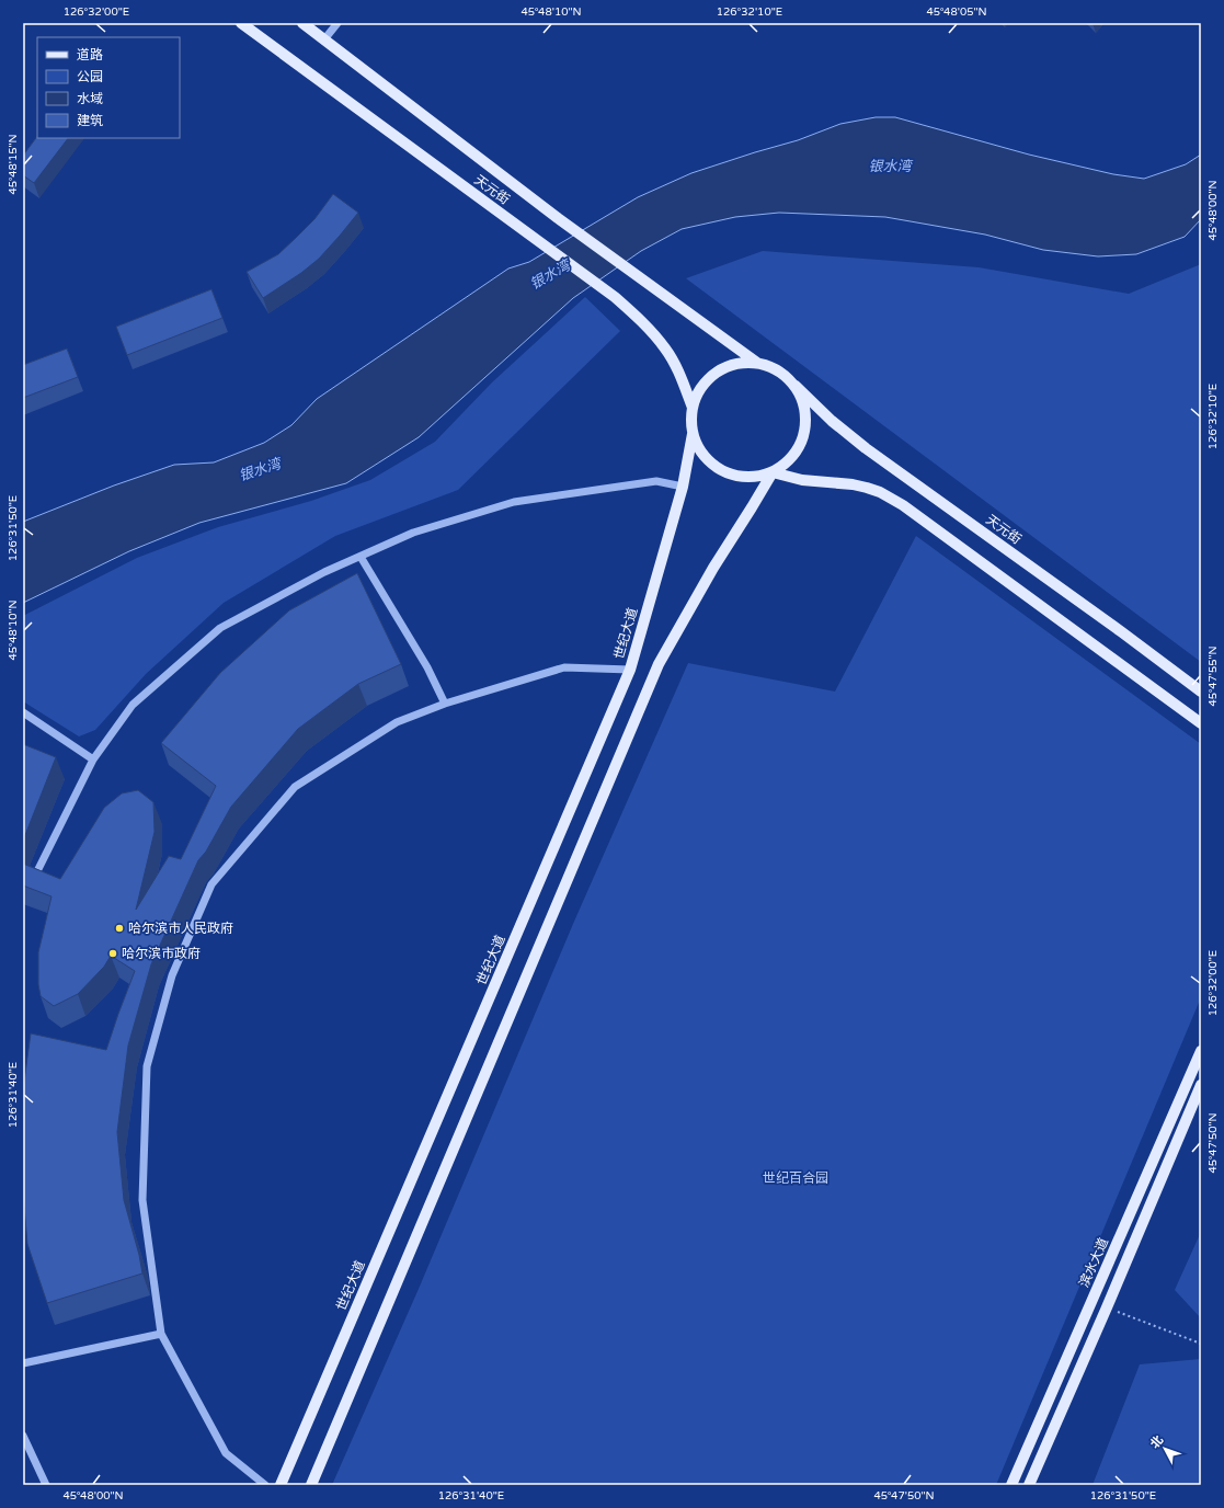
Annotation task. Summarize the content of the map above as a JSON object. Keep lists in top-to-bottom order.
{
  "streets": {
    "main road": ["天元街", "世纪大道", "滨水大道"]
  },
  "crossings": [
    ["天元街", "世纪大道"]
  ],
  "water": ["银水湾"],
  "parks": ["世纪百合园"],
  "places": ["哈尔滨市人民政府", "哈尔滨市政府"],
  "legend": [
    "道路",
    "公园",
    "水域",
    "建筑"
  ],
  "north": "top left",
  "coordinates": [
    "126°32'00\"E",
    "45°48'10\"N",
    "126°32'10\"E",
    "45°48'05\"N",
    "45°48'15\"N",
    "45°48'00\"N",
    "126°31'50\"E",
    "45°47'55\"N",
    "126°31'40\"E",
    "45°47'50\"N"
  ]
}
